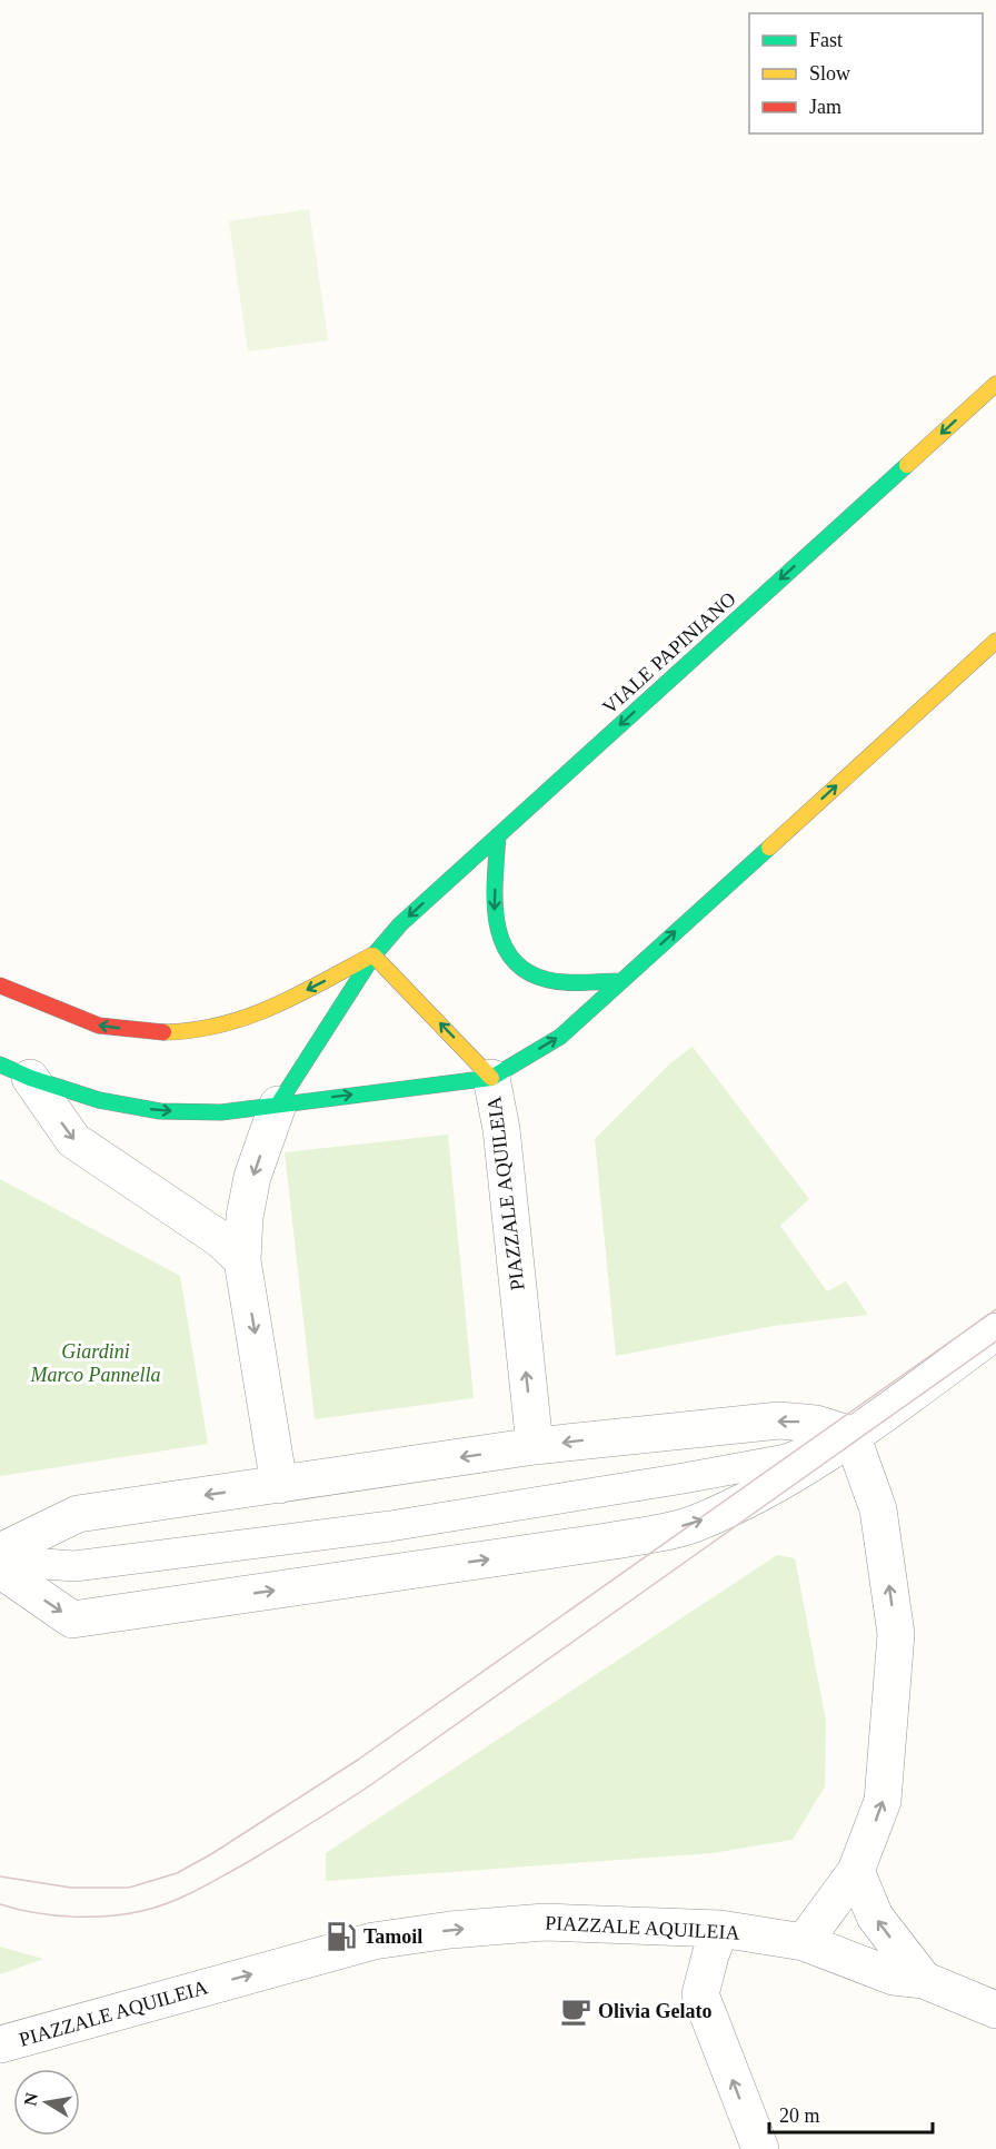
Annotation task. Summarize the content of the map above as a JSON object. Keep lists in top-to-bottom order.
{
  "streets": {
    "main road": ["VIALE PAPINIANO", "PIAZZALE AQUILEIA"]
  },
  "crossings": [
    ["VIALE PAPINIANO", "PIAZZALE AQUILEIA"]
  ],
  "one_way": ["VIALE PAPINIANO"],
  "parks": ["Giardini Marco Pannella"],
  "places": {
    "fuel station": ["Tamoil"],
    "cafe": ["Olivia Gelato"]
  },
  "legend": ["Fast", "Slow", "Jam"],
  "scale_bar": "20 m",
  "north": "left"
}
